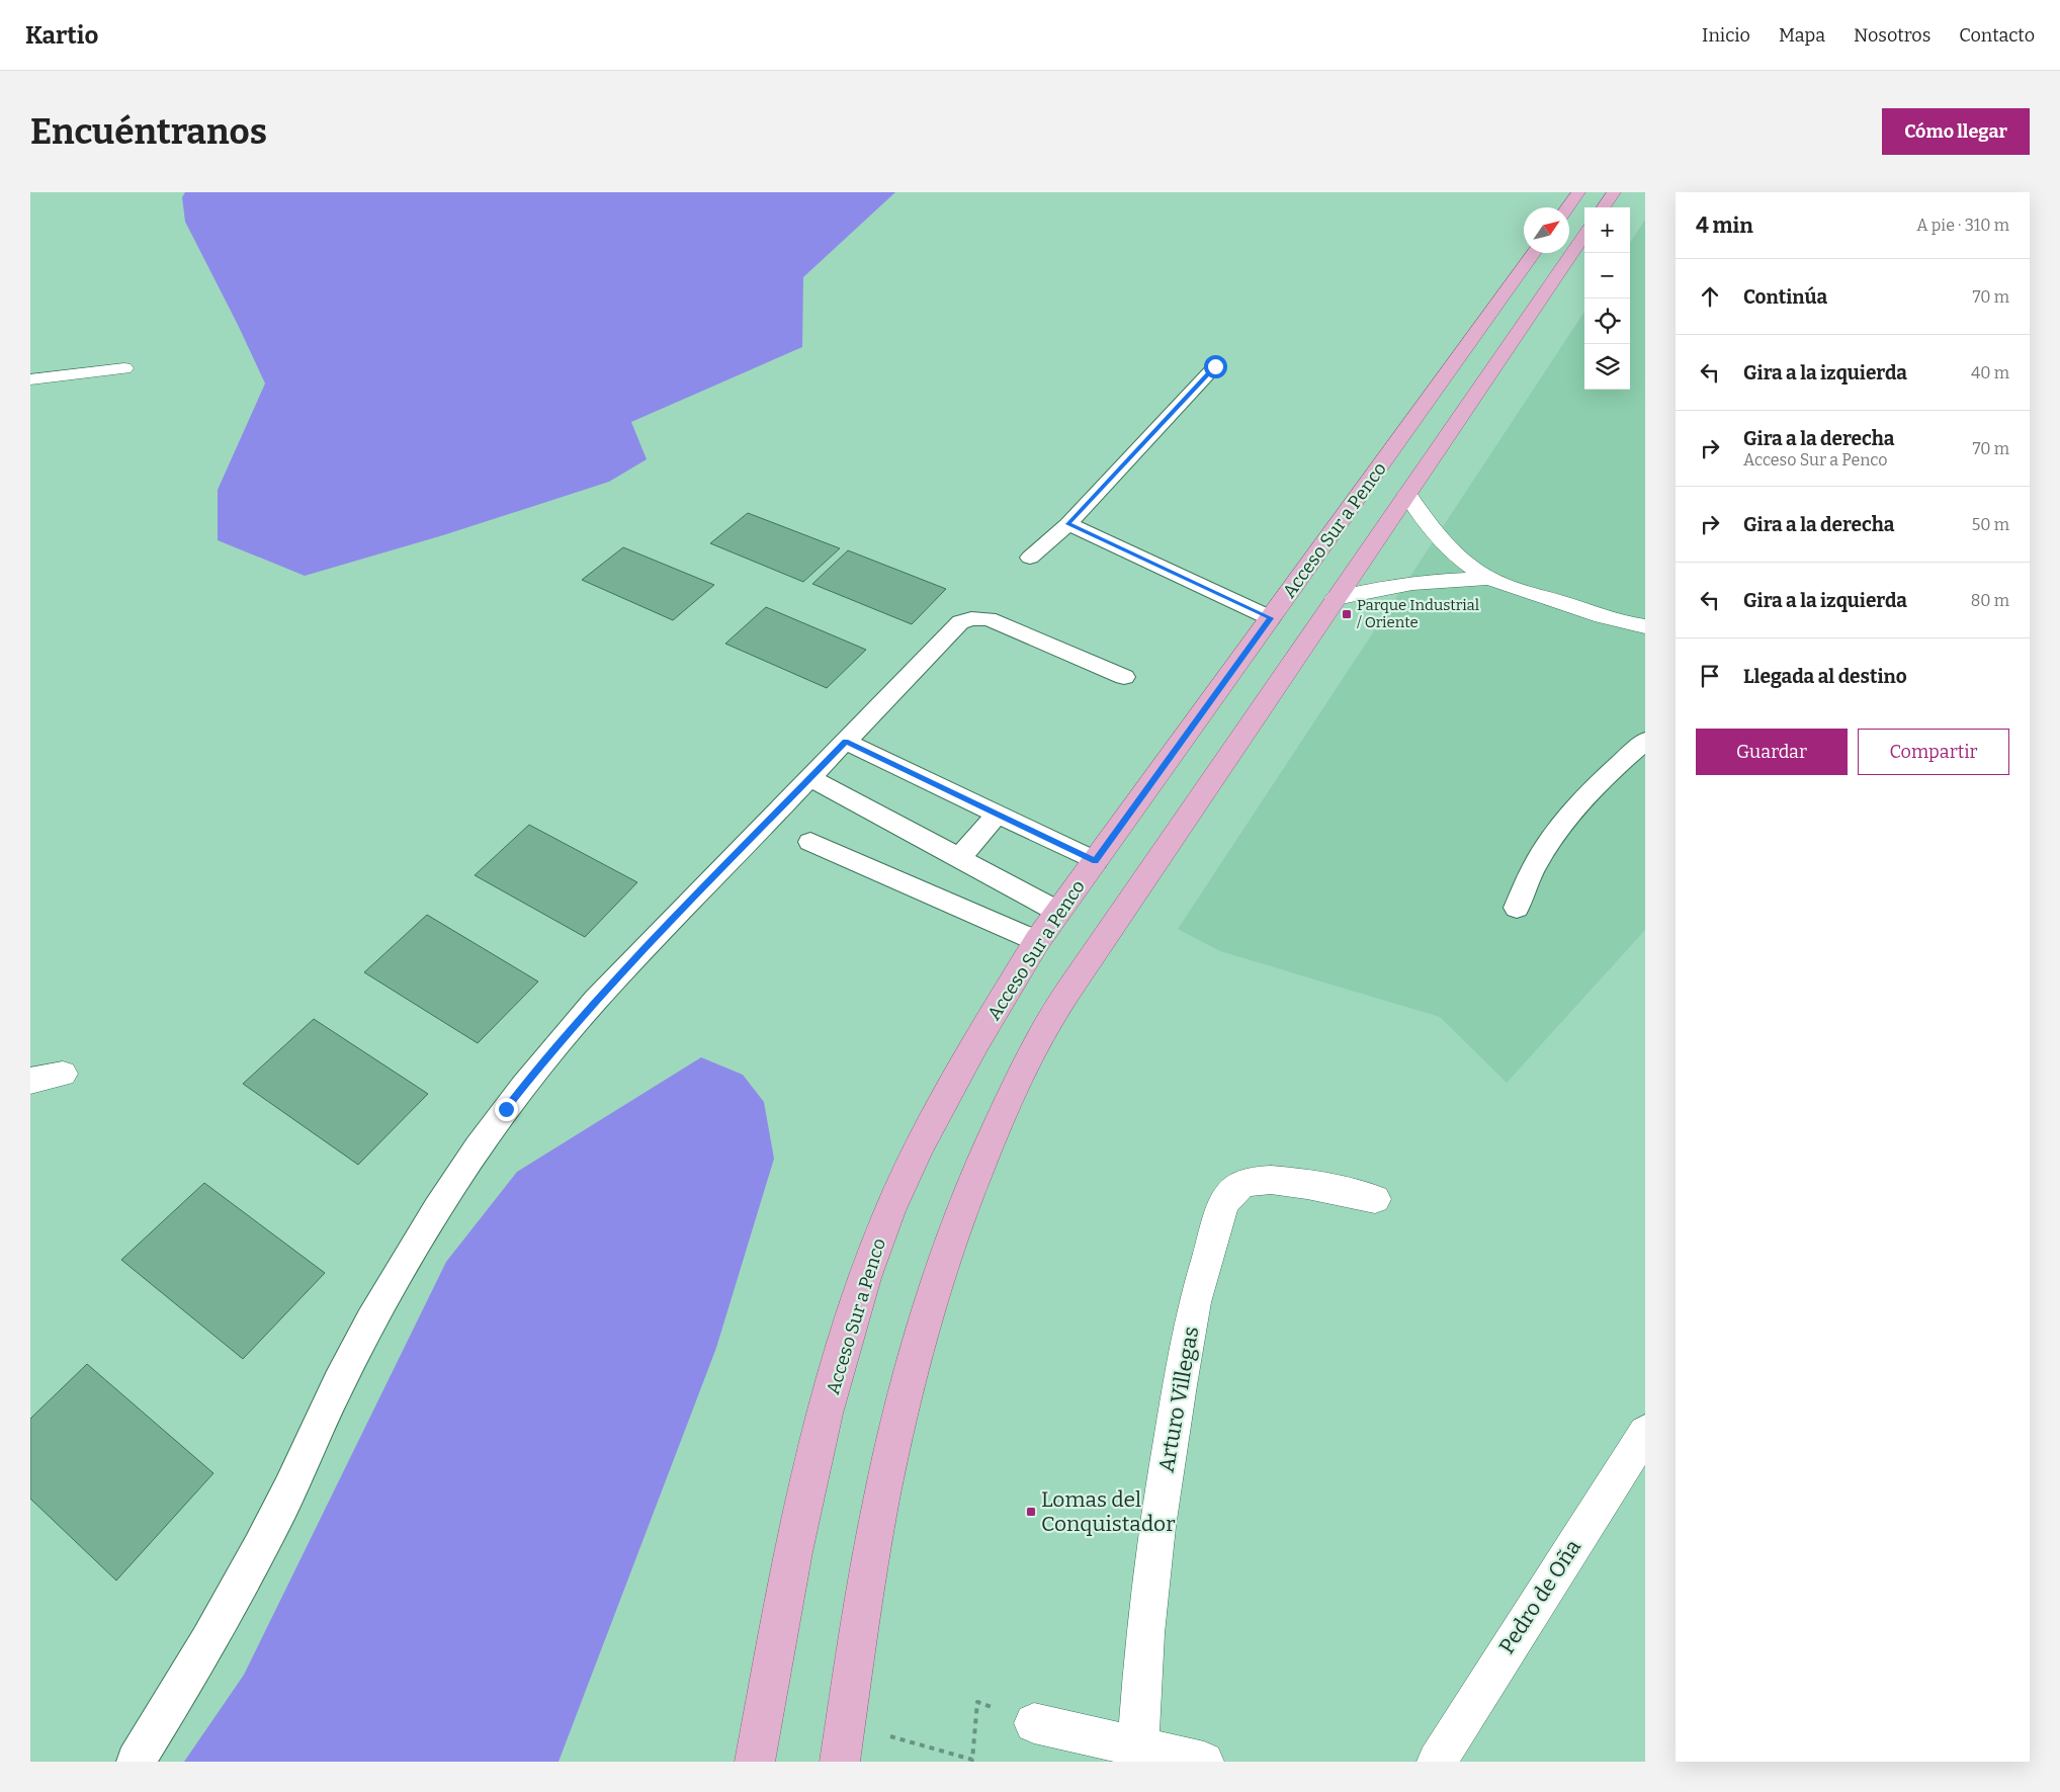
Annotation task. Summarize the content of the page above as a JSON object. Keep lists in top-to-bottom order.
{
  "streets": {
    "main road": ["Acceso Sur a Penco"],
    "street": ["Arturo Villegas", "Pedro de Oña"]
  },
  "places": {
    "transit": ["Parque Industrial / Oriente", "Lomas del Conquistador"]
  },
  "north": "top right",
  "page": {
    "header": "Kartio",
    "nav": [
      "Inicio",
      "Mapa",
      "Nosotros",
      "Contacto"
    ],
    "buttons": [
      "Cómo llegar",
      ["Guardar", "Compartir"]
    ],
    "title": "Encuéntranos",
    "heading": ["4 min", "A pie · 310 m"],
    "map_buttons": ["+", "−"],
    "list": [
      ["Continúa", "70 m"],
      ["Gira a la izquierda", "40 m"],
      ["Gira a la derecha", "Acceso Sur a Penco", "70 m"],
      ["Gira a la derecha", "50 m"],
      ["Gira a la izquierda", "80 m"],
      "Llegada al destino"
    ]
  }
}
